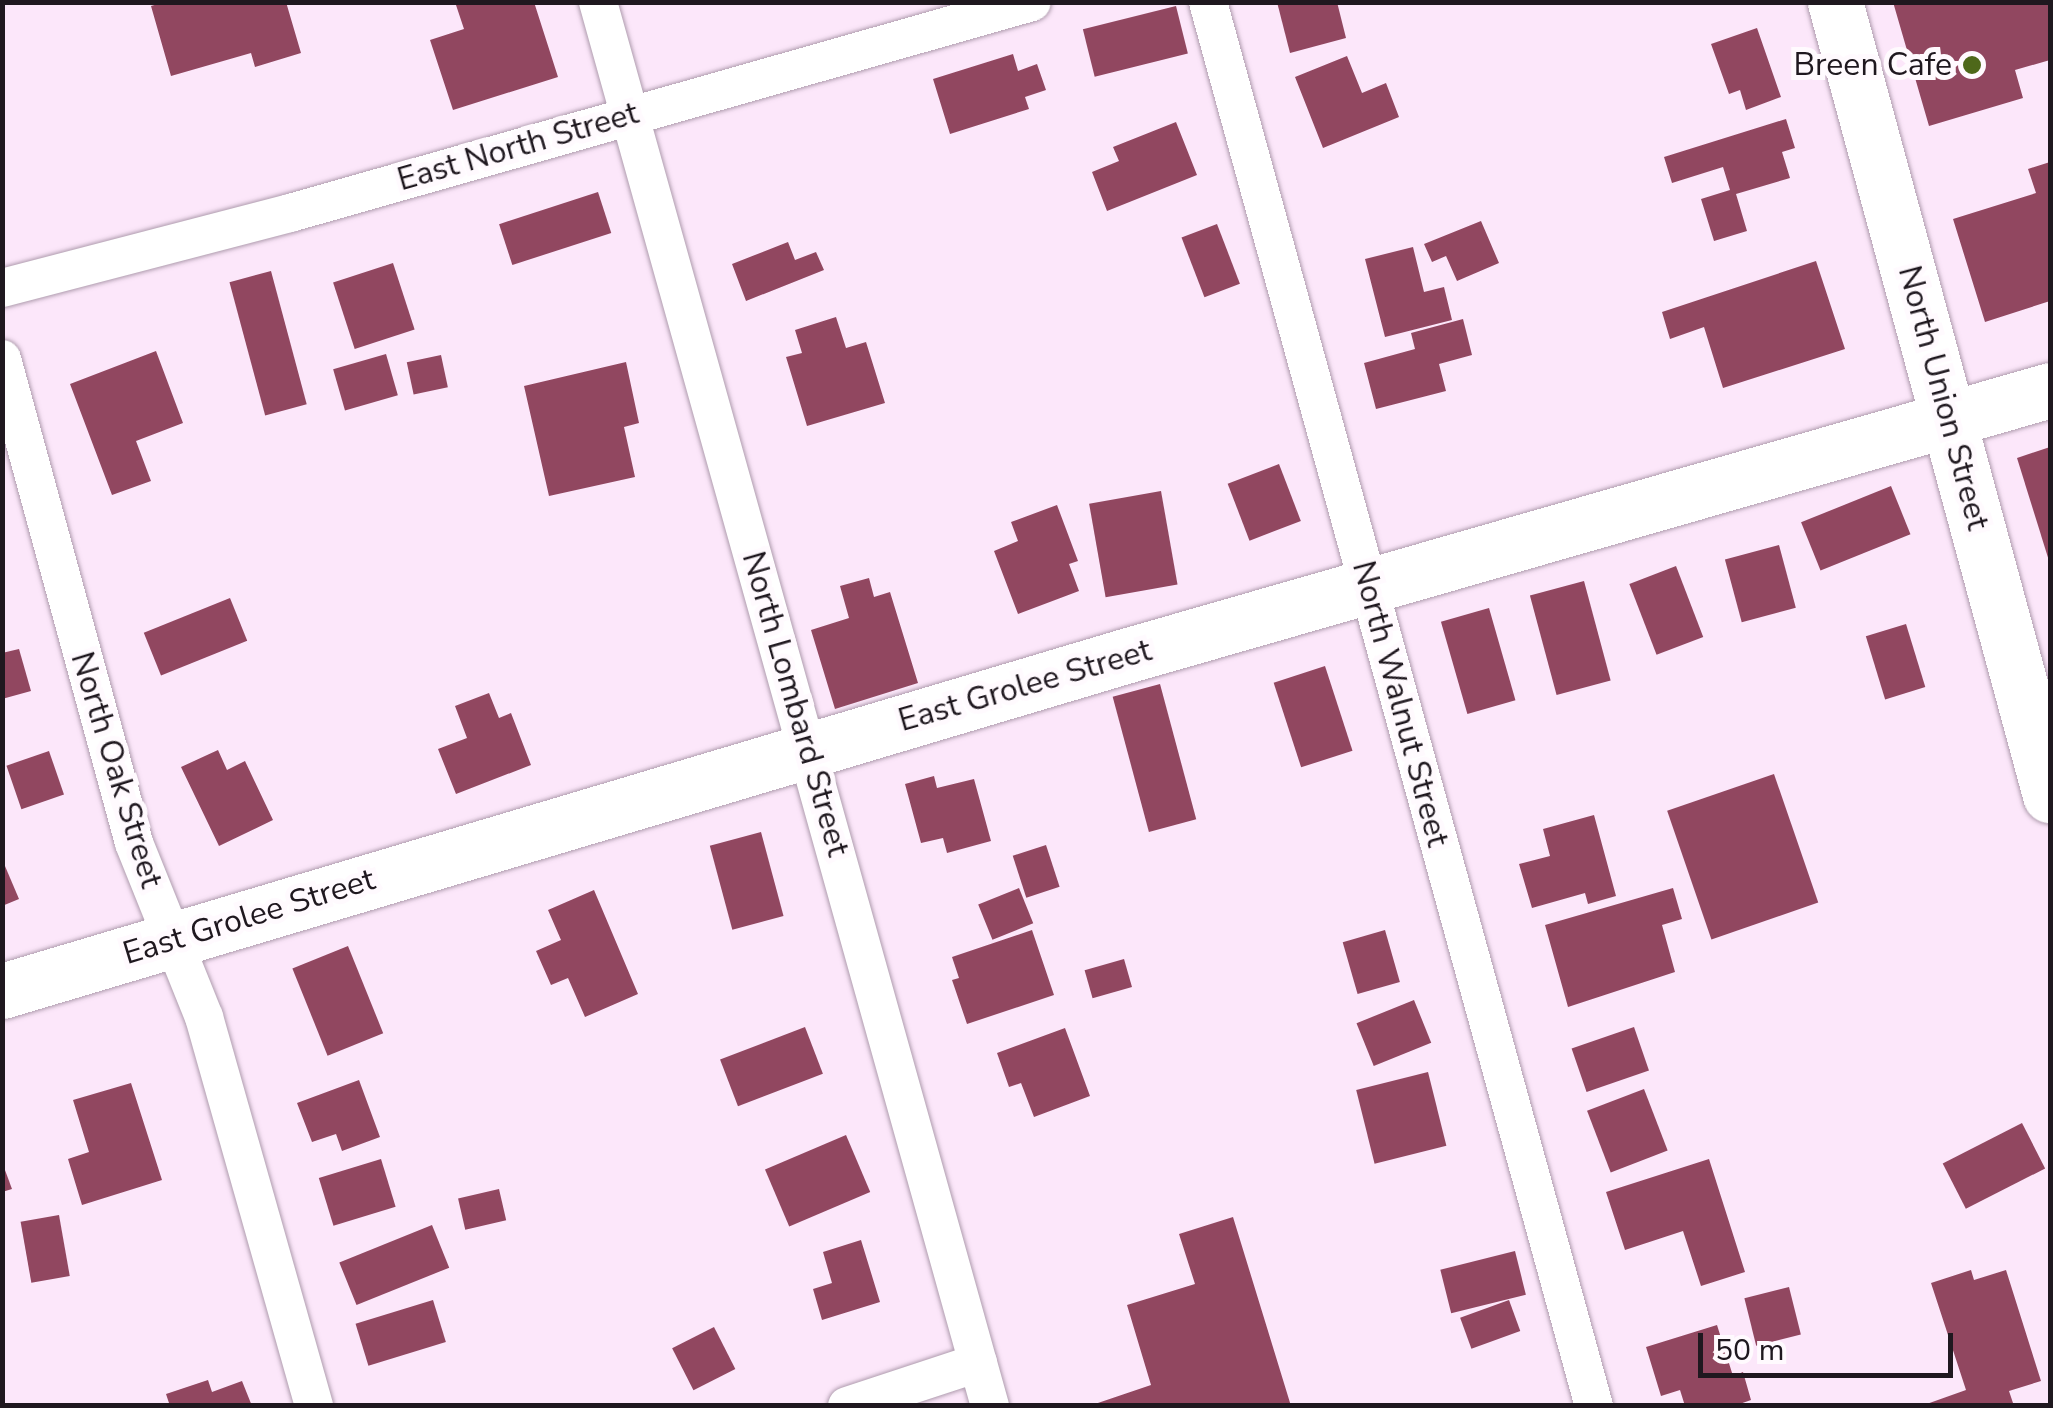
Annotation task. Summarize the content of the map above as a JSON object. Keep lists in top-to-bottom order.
{
  "streets": {
    "street": [
      "East North Street",
      "North Union Street",
      "East Grolee Street",
      "North Lombard Street",
      "North Walnut Street",
      "North Oak Street"
    ]
  },
  "crossings": [
    ["East North Street", "North Lombard Street"],
    ["North Union Street", "East Grolee Street"],
    ["East Grolee Street", "North Lombard Street"],
    ["East Grolee Street", "North Walnut Street"],
    ["East Grolee Street", "North Oak Street"]
  ],
  "places": ["Breen Cafe"],
  "scale_bar": "50 m"
}
